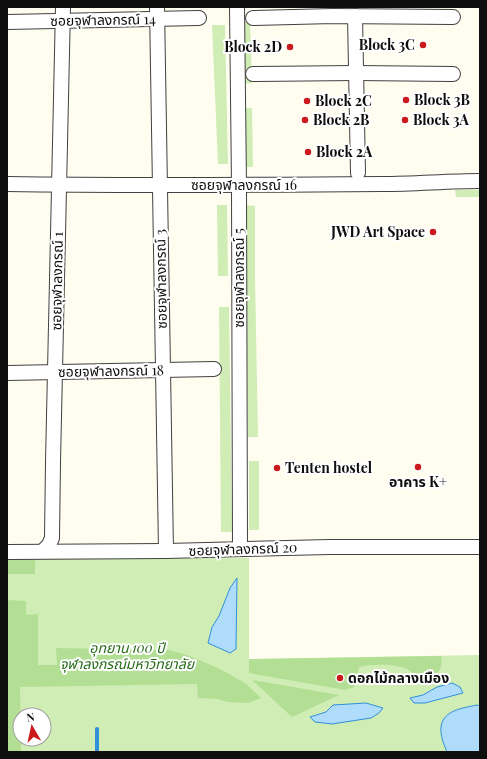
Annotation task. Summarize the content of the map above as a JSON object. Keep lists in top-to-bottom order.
{
  "streets": {
    "street": [
      "ซอยจุฬาลงกรณ์ 14",
      "ซอยจุฬาลงกรณ์ 16",
      "ซอยจุฬาลงกรณ์ 5",
      "ซอยจุฬาลงกรณ์ 3",
      "ซอยจุฬาลงกรณ์ 1",
      "ซอยจุฬาลงกรณ์ 18",
      "ซอยจุฬาลงกรณ์ 20"
    ]
  },
  "crossings": [
    ["ซอยจุฬาลงกรณ์ 14", "ซอยจุฬาลงกรณ์ 3"],
    ["ซอยจุฬาลงกรณ์ 14", "ซอยจุฬาลงกรณ์ 1"],
    ["ซอยจุฬาลงกรณ์ 16", "ซอยจุฬาลงกรณ์ 5"],
    ["ซอยจุฬาลงกรณ์ 16", "ซอยจุฬาลงกรณ์ 3"],
    ["ซอยจุฬาลงกรณ์ 16", "ซอยจุฬาลงกรณ์ 1"],
    ["ซอยจุฬาลงกรณ์ 5", "ซอยจุฬาลงกรณ์ 20"],
    ["ซอยจุฬาลงกรณ์ 3", "ซอยจุฬาลงกรณ์ 18"],
    ["ซอยจุฬาลงกรณ์ 3", "ซอยจุฬาลงกรณ์ 20"],
    ["ซอยจุฬาลงกรณ์ 1", "ซอยจุฬาลงกรณ์ 18"],
    ["ซอยจุฬาลงกรณ์ 1", "ซอยจุฬาลงกรณ์ 20"]
  ],
  "parks": ["อุทยาน 100 ปี จุฬาลงกรณ์มหาวิทยาลัย"],
  "places": [
    "Block 3C",
    "Block 2D",
    "Block 3B",
    "Block 2C",
    "Block 2B",
    "Block 3A",
    "Block 2A",
    "JWD Art Space",
    "อาคาร K+",
    "Tenten hostel",
    "ดอกไม้กลางเมือง"
  ],
  "north": "top"
}
